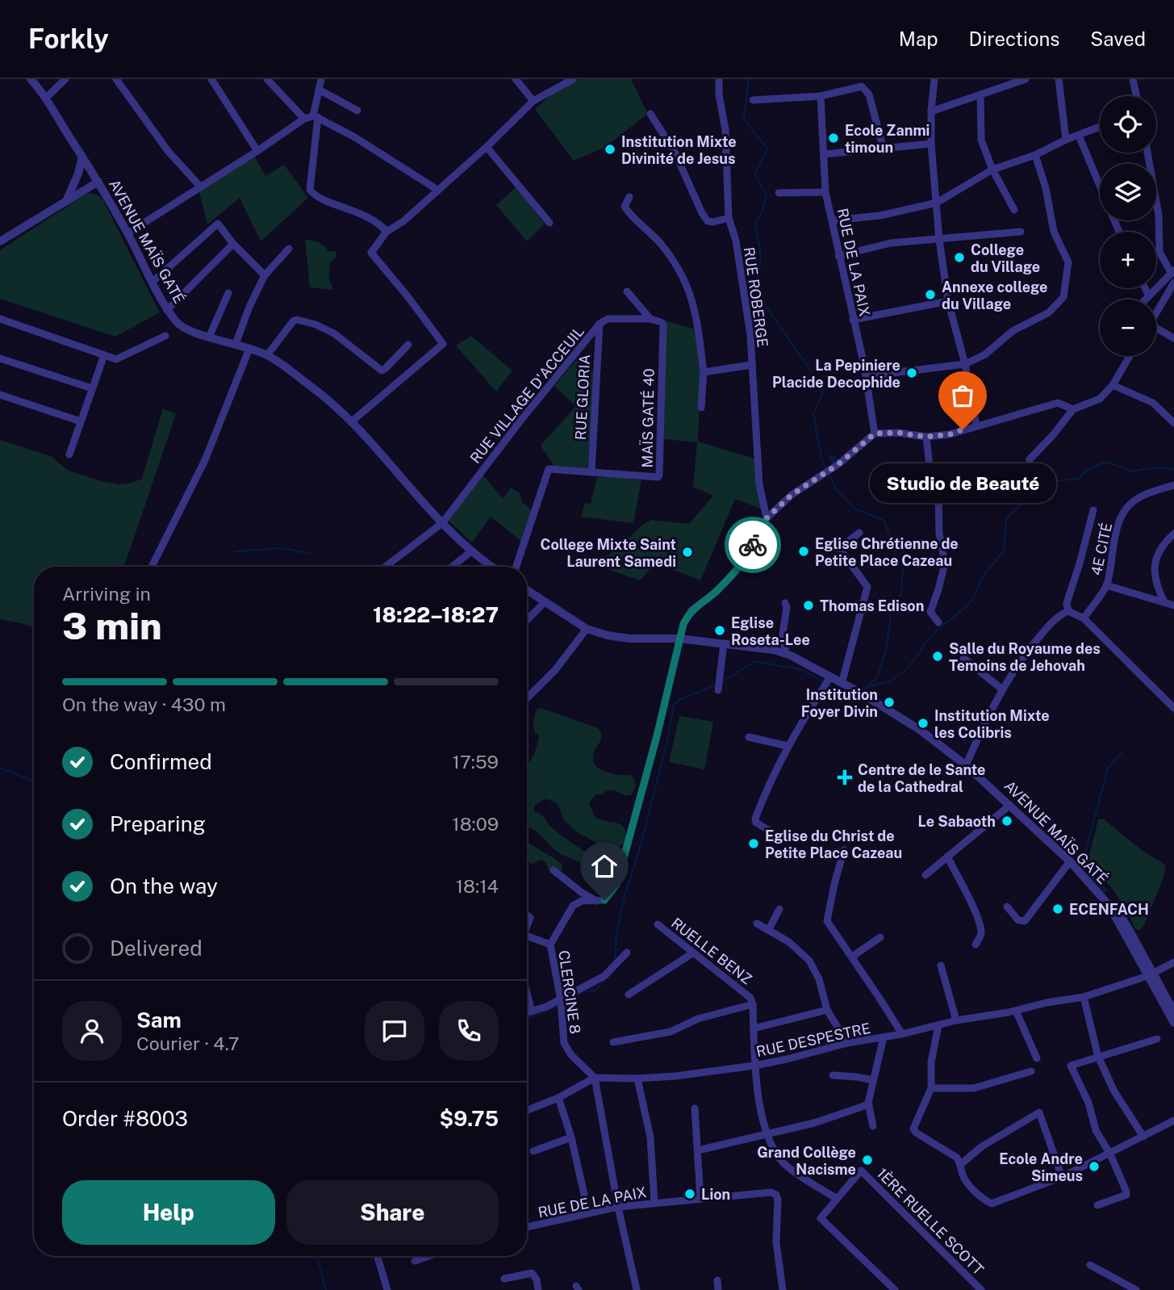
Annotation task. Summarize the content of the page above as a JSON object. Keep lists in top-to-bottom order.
{
  "streets": {
    "street": [
      "AVENUE MAÏS GATÉ",
      "RUE DE LA PAIX",
      "RUE ROBERGE",
      "RUE VILLAGE D'ACCEUIL",
      "RUE GLORIA",
      "MAÏS GATÉ 40",
      "4E CITÉ",
      "RUELLE BENZ",
      "CLERCINE 8",
      "RUE DESPESTRE",
      "1ÈRE RUELLE SCOTT"
    ]
  },
  "crossings": [
    ["AVENUE MAÏS GATÉ", "RUE VILLAGE D'ACCEUIL"],
    ["AVENUE MAÏS GATÉ", "RUE DESPESTRE"],
    ["RUE VILLAGE D'ACCEUIL", "RUE GLORIA"],
    ["RUE VILLAGE D'ACCEUIL", "MAÏS GATÉ 40"],
    ["RUE GLORIA", "MAÏS GATÉ 40"],
    ["RUELLE BENZ", "RUE DESPESTRE"],
    ["RUELLE BENZ", "1ÈRE RUELLE SCOTT"],
    ["CLERCINE 8", "RUE DESPESTRE"]
  ],
  "places": {
    "other": [
      "Ecole Zanmi timoun",
      "Institution Mixte Divinité de Jesus",
      "College du Village",
      "Annexe college du Village",
      "La Pepiniere Placide Decophide",
      "Studio de Beauté",
      "Eglise Chrétienne de Petite Place Cazeau",
      "College Mixte Saint Laurent Samedi",
      "Thomas Edison",
      "Eglise Roseta-Lee",
      "Salle du Royaume des Temoins de Jehovah",
      "Institution Foyer Divin",
      "Institution Mixte les Colibris",
      "Le Sabaoth",
      "Eglise du Christ de Petite Place Cazeau",
      "ECENFACH",
      "Grand Collège Nacisme",
      "Ecole Andre Simeus",
      "Lion"
    ],
    "health": ["Centre de le Sante de la Cathedral"]
  },
  "page": {
    "header": "Forkly",
    "nav": ["Map", "Directions", "Saved"],
    "map_buttons": ["+", "−"],
    "bubble": "Studio de Beauté",
    "heading": ["3 min", "Arriving in", "18:22–18:27"],
    "panel": [
      "Sam",
      "Courier · 4.7",
      "Order #8003",
      "$9.75"
    ],
    "bar": "On the way · 430 m",
    "list": [
      ["Confirmed", "17:59"],
      ["Preparing", "18:09"],
      ["On the way", "18:14"],
      "Delivered"
    ],
    "buttons": ["Help", "Share"]
  }
}
